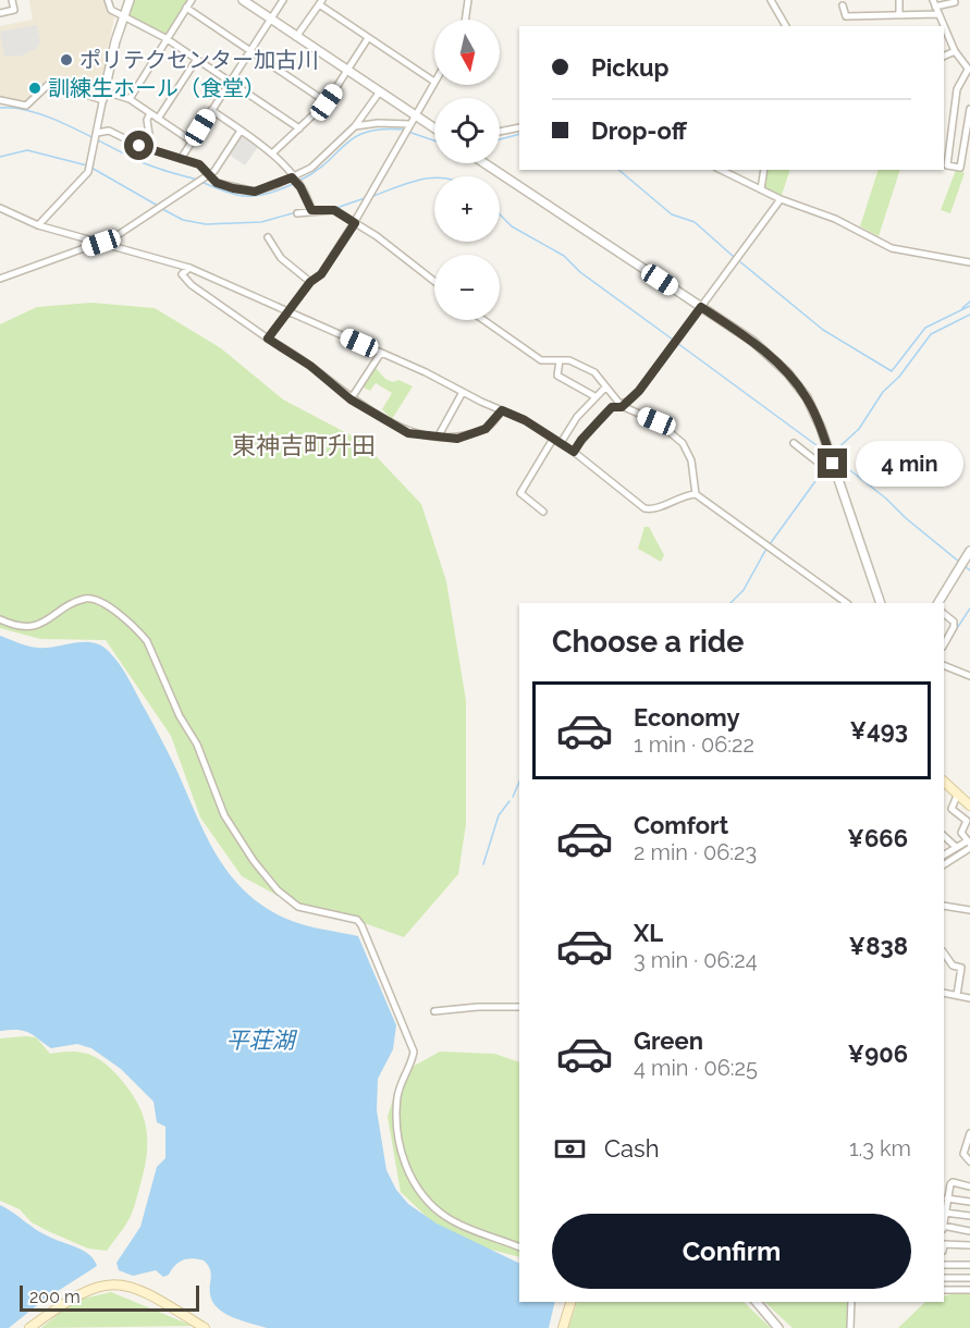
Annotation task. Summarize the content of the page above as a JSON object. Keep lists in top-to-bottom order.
{
  "districts": ["東神吉町升田"],
  "water": ["平荘湖"],
  "places": ["ポリテクセンター加古川", "訓練生ホール（食堂）"],
  "scale_bar": "200 m",
  "north": "bottom",
  "page": {
    "map_buttons": ["+", "−"],
    "banner": ["Pickup", "Drop-off"],
    "bubble": "4 min",
    "heading": "Choose a ride",
    "list": [
      {
        "name": "Economy",
        "note": "1 min · 06:22",
        "value": "¥493"
      },
      {
        "name": "Comfort",
        "note": "2 min · 06:23",
        "value": "¥666"
      },
      {
        "name": "XL",
        "note": "3 min · 06:24",
        "value": "¥838"
      },
      {
        "name": "Green",
        "note": "4 min · 06:25",
        "value": "¥906"
      }
    ],
    "pay": ["Cash", "1.3 km"],
    "buttons": "Confirm",
    "scale": "200 m"
  }
}
